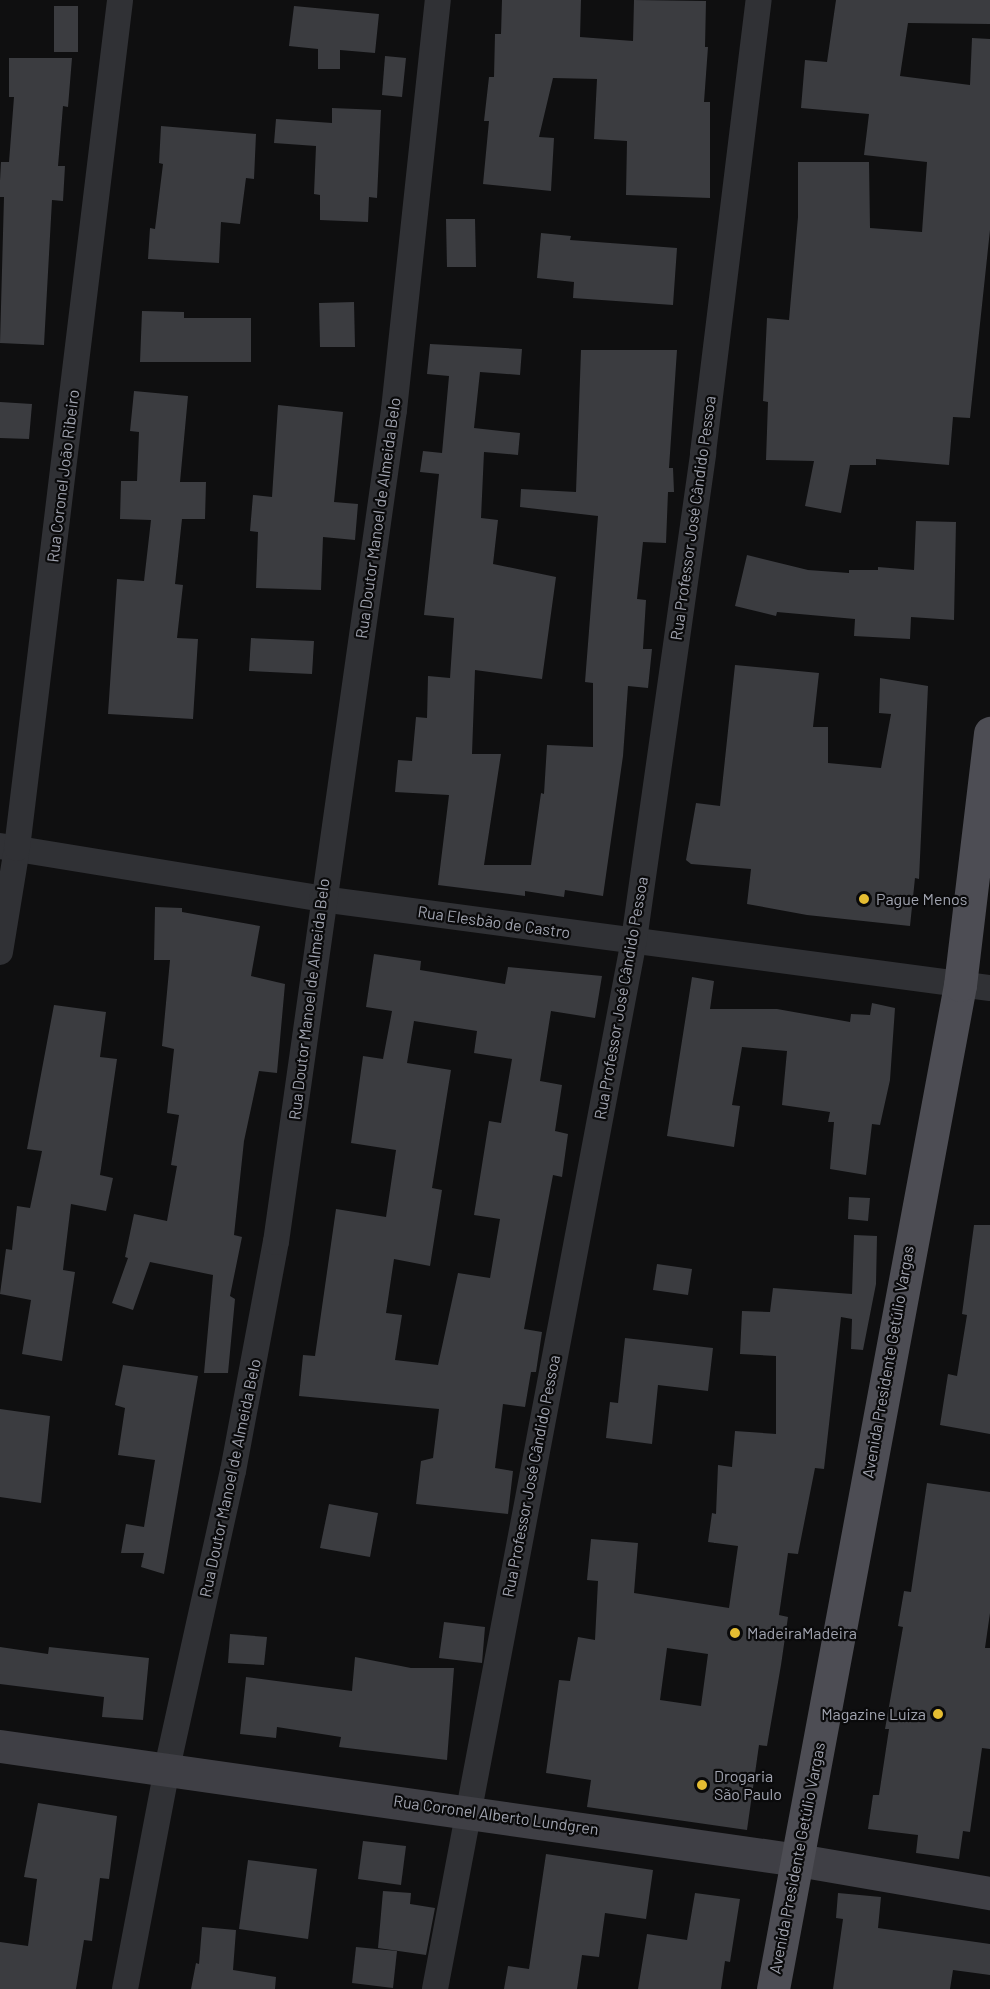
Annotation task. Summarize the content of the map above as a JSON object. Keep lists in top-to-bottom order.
{
  "streets": {
    "main road": ["Avenida Presidente Getúlio Vargas"],
    "street": [
      "Rua Coronel João Ribeiro",
      "Rua Doutor Manoel de Almeida Belo",
      "Rua Professor José Cândido Pessoa",
      "Rua Elesbão de Castro",
      "Rua Coronel Alberto Lundgren"
    ]
  },
  "crossings": [
    ["Rua Coronel João Ribeiro", "Rua Elesbão de Castro"],
    ["Rua Doutor Manoel de Almeida Belo", "Rua Elesbão de Castro"],
    ["Rua Doutor Manoel de Almeida Belo", "Rua Coronel Alberto Lundgren"],
    ["Rua Professor José Cândido Pessoa", "Rua Elesbão de Castro"],
    ["Rua Professor José Cândido Pessoa", "Rua Coronel Alberto Lundgren"],
    ["Rua Elesbão de Castro", "Avenida Presidente Getúlio Vargas"],
    ["Avenida Presidente Getúlio Vargas", "Rua Coronel Alberto Lundgren"]
  ],
  "places": [
    "Pague Menos",
    "MadeiraMadeira",
    "Magazine Luiza",
    "Drogaria São Paulo"
  ]
}
